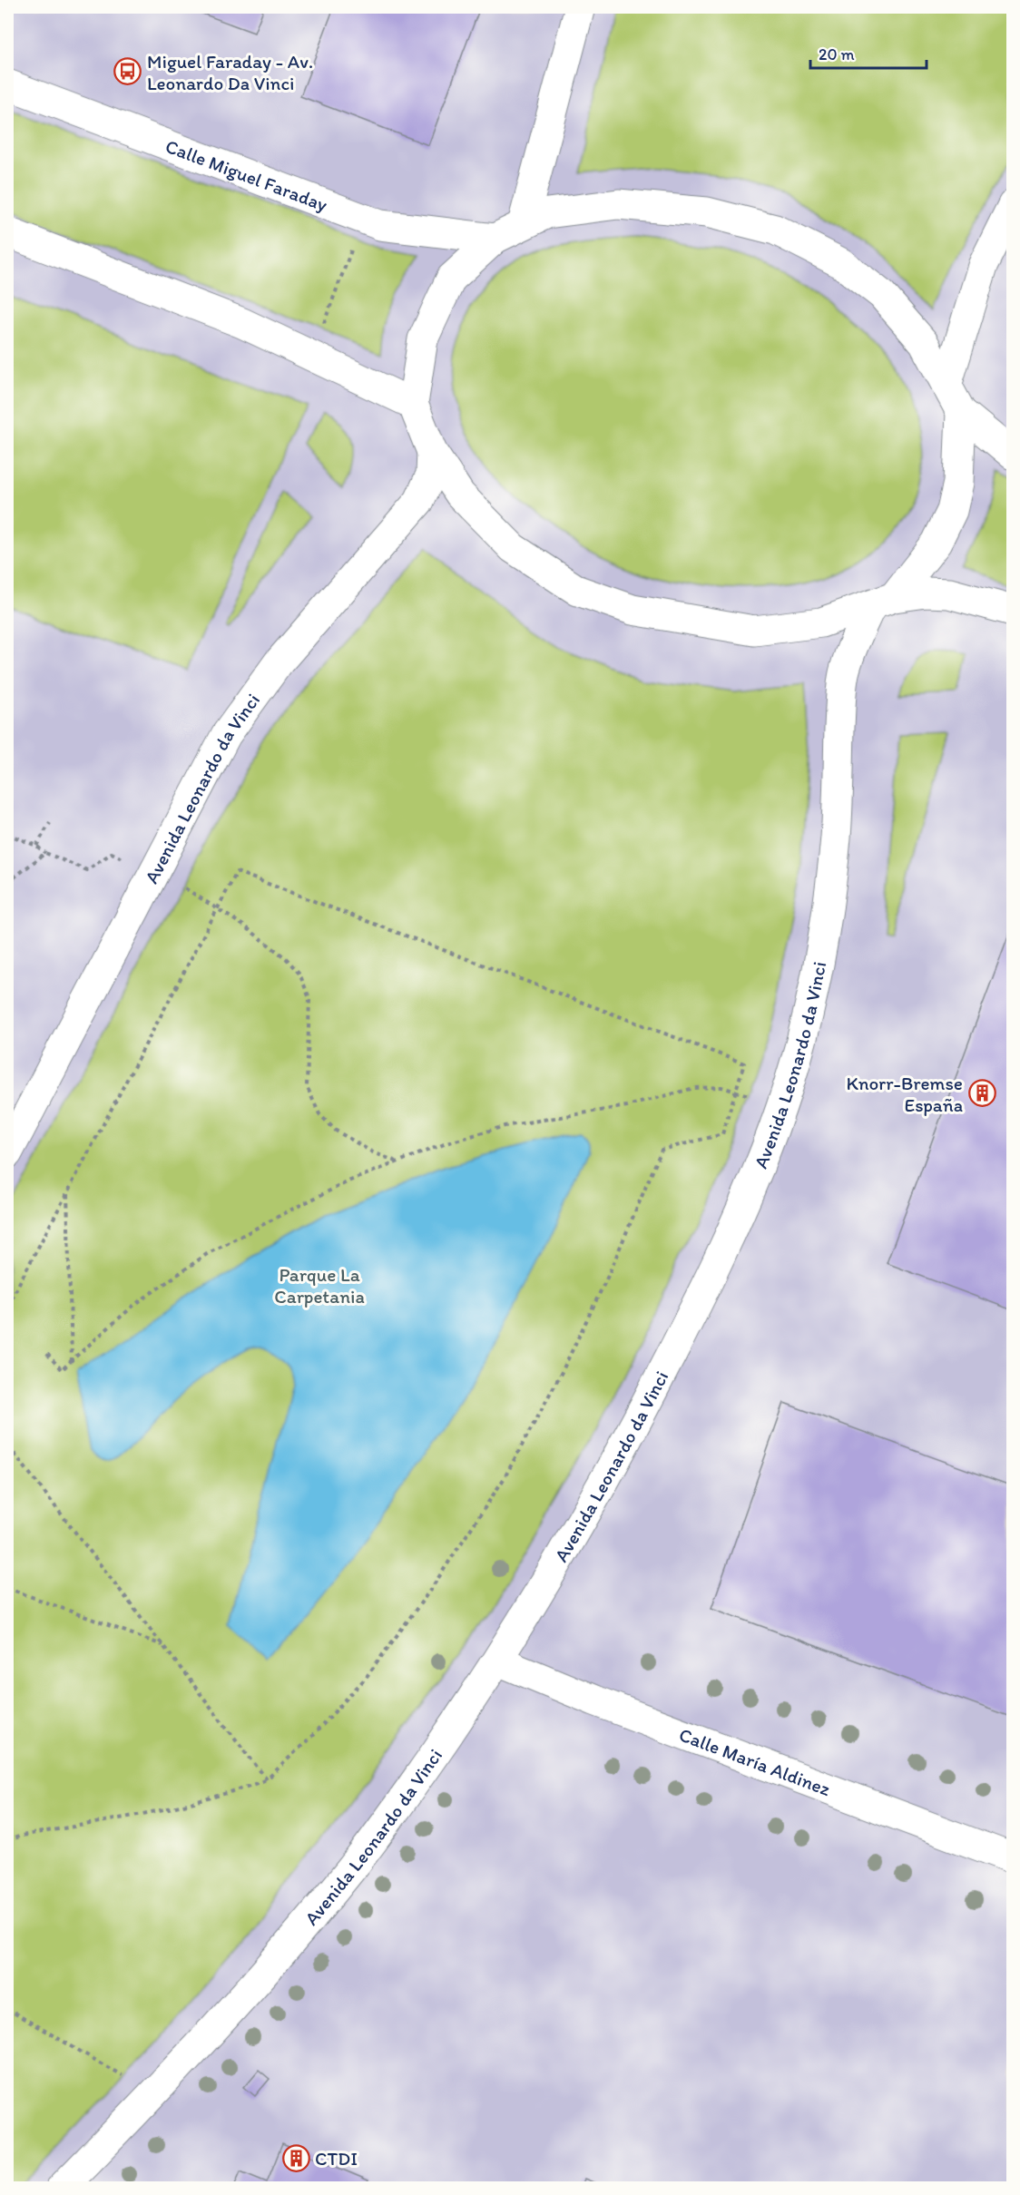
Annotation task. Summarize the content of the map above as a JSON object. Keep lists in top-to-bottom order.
{
  "streets": {
    "street": ["Calle Miguel Faraday", "Avenida Leonardo da Vinci", "Calle María Aldinez"]
  },
  "crossings": [
    ["Avenida Leonardo da Vinci", "Calle María Aldinez"]
  ],
  "parks": ["Parque La Carpetania"],
  "places": {
    "bus stop": ["Miguel Faraday - Av. Leonardo Da Vinci"],
    "building": ["Knorr-Bremse España", "CTDI"]
  },
  "scale_bar": "20 m"
}
